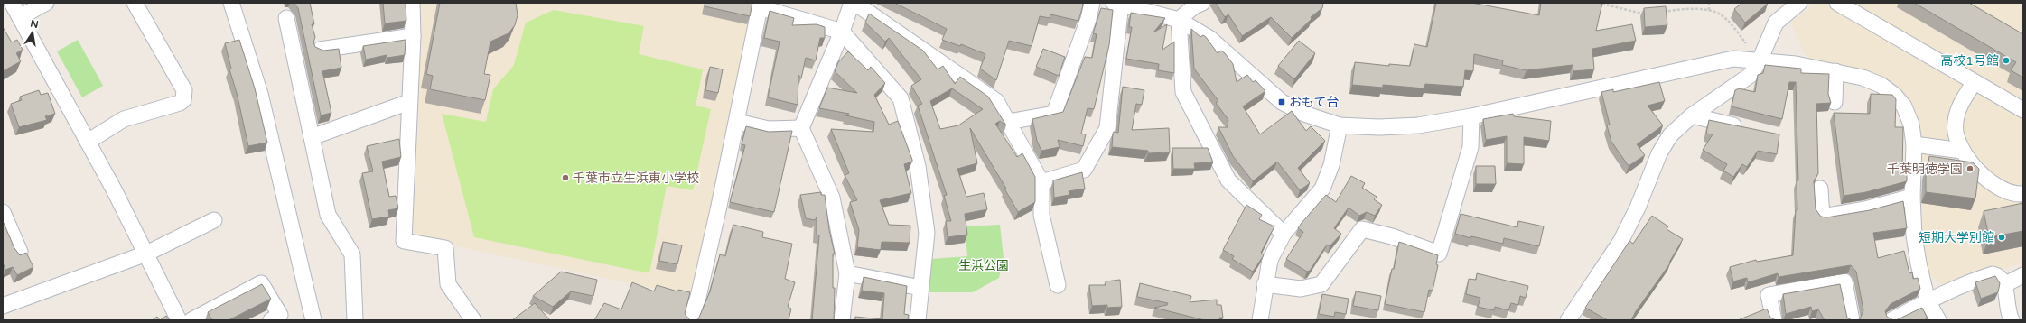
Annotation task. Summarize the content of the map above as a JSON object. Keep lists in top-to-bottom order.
{
  "parks": ["生浜公園"],
  "places": {
    "other": [
      "高校1号館",
      "千葉明徳学園",
      "千葉市立生浜東小学校",
      "短期大学別館"
    ],
    "transit": ["おもて台"]
  },
  "north": "top"
}
